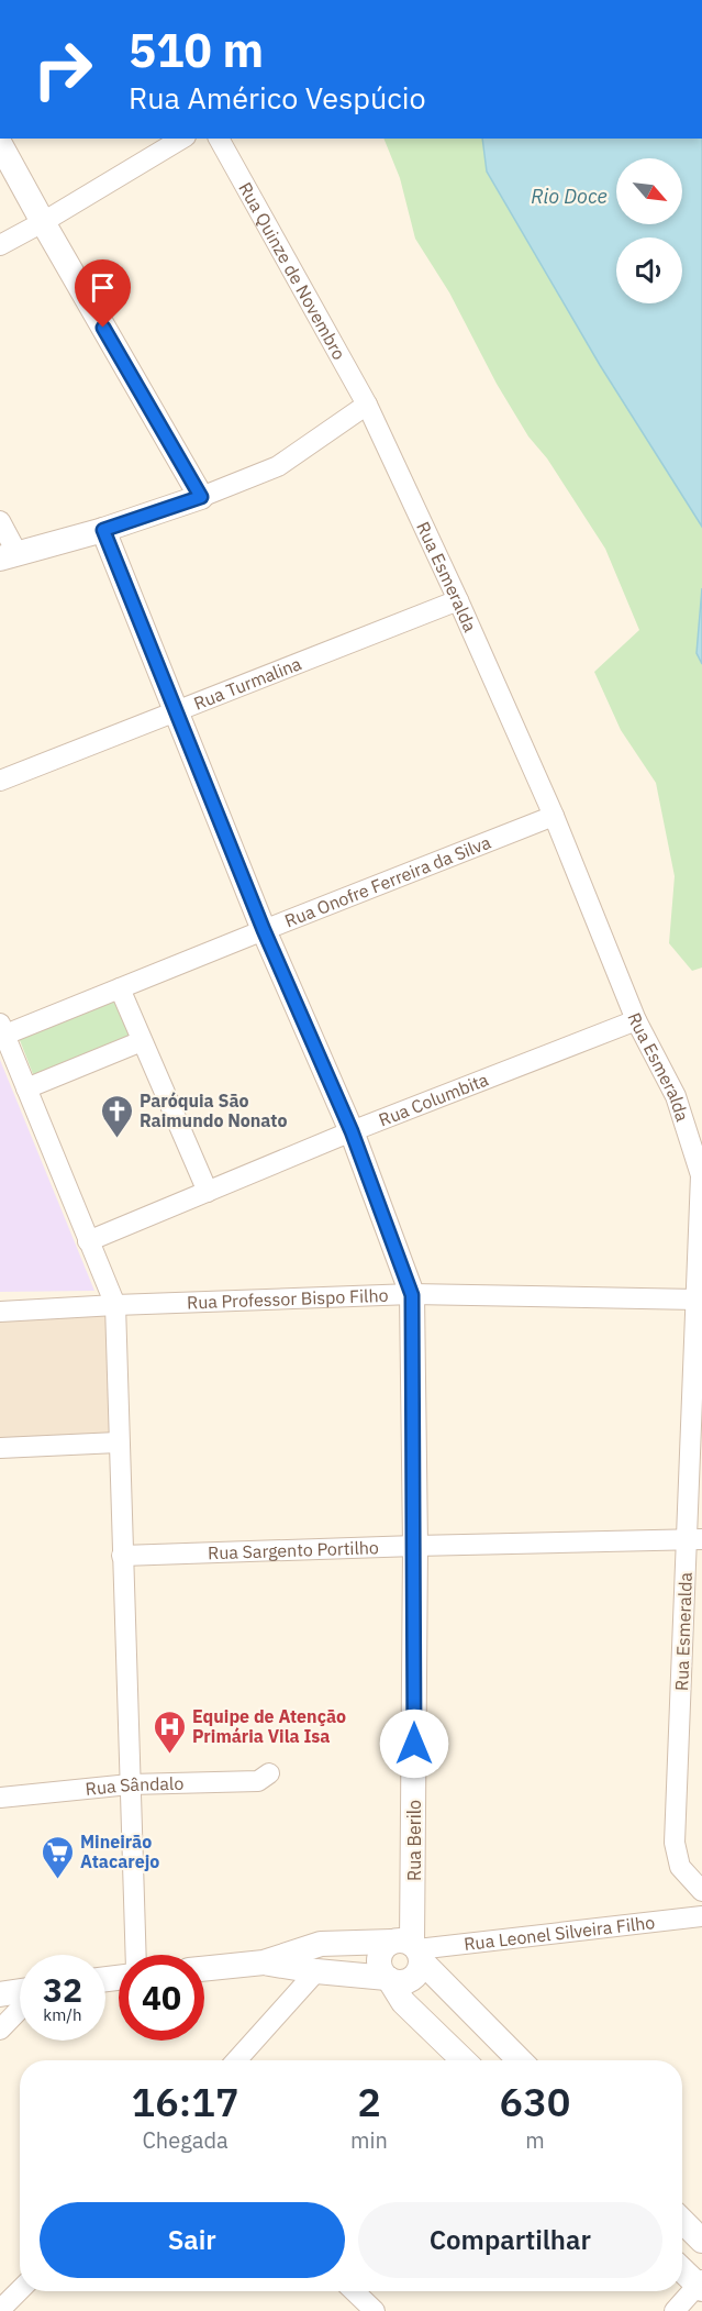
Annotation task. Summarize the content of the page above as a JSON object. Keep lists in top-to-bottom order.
{
  "streets": {
    "street": [
      "Rua Quinze de Novembro",
      "Rua Esmeralda",
      "Rua Turmalina",
      "Rua Onofre Ferreira da Silva",
      "Rua Columbita",
      "Rua Professor Bispo Filho",
      "Rua Sargento Portilho",
      "Rua Sândalo",
      "Rua Berilo",
      "Rua Leonel Silveira Filho"
    ]
  },
  "crossings": [
    ["Rua Quinze de Novembro", "Rua Esmeralda"],
    ["Rua Esmeralda", "Rua Turmalina"],
    ["Rua Esmeralda", "Rua Onofre Ferreira da Silva"],
    ["Rua Esmeralda", "Rua Columbita"],
    ["Rua Esmeralda", "Rua Professor Bispo Filho"],
    ["Rua Esmeralda", "Rua Sargento Portilho"],
    ["Rua Turmalina", "Rua Berilo"],
    ["Rua Onofre Ferreira da Silva", "Rua Berilo"],
    ["Rua Columbita", "Rua Berilo"],
    ["Rua Professor Bispo Filho", "Rua Berilo"],
    ["Rua Sargento Portilho", "Rua Berilo"],
    ["Rua Berilo", "Rua Leonel Silveira Filho"]
  ],
  "water": ["Rio Doce"],
  "places": {
    "church": ["Paróquia São Raimundo Nonato"],
    "hospital": ["Equipe de Atenção Primária Vila Isa"],
    "supermarket": ["Mineirão Atacarejo"]
  },
  "north": "bottom right",
  "page": {
    "turn": ["510 m", "Rua Américo Vespúcio"],
    "speed": "32 km/h",
    "limit": "40",
    "eta": [
      "16:17",
      "Chegada",
      "2",
      "min",
      "630",
      "m"
    ],
    "buttons": ["Sair", "Compartilhar"]
  }
}
